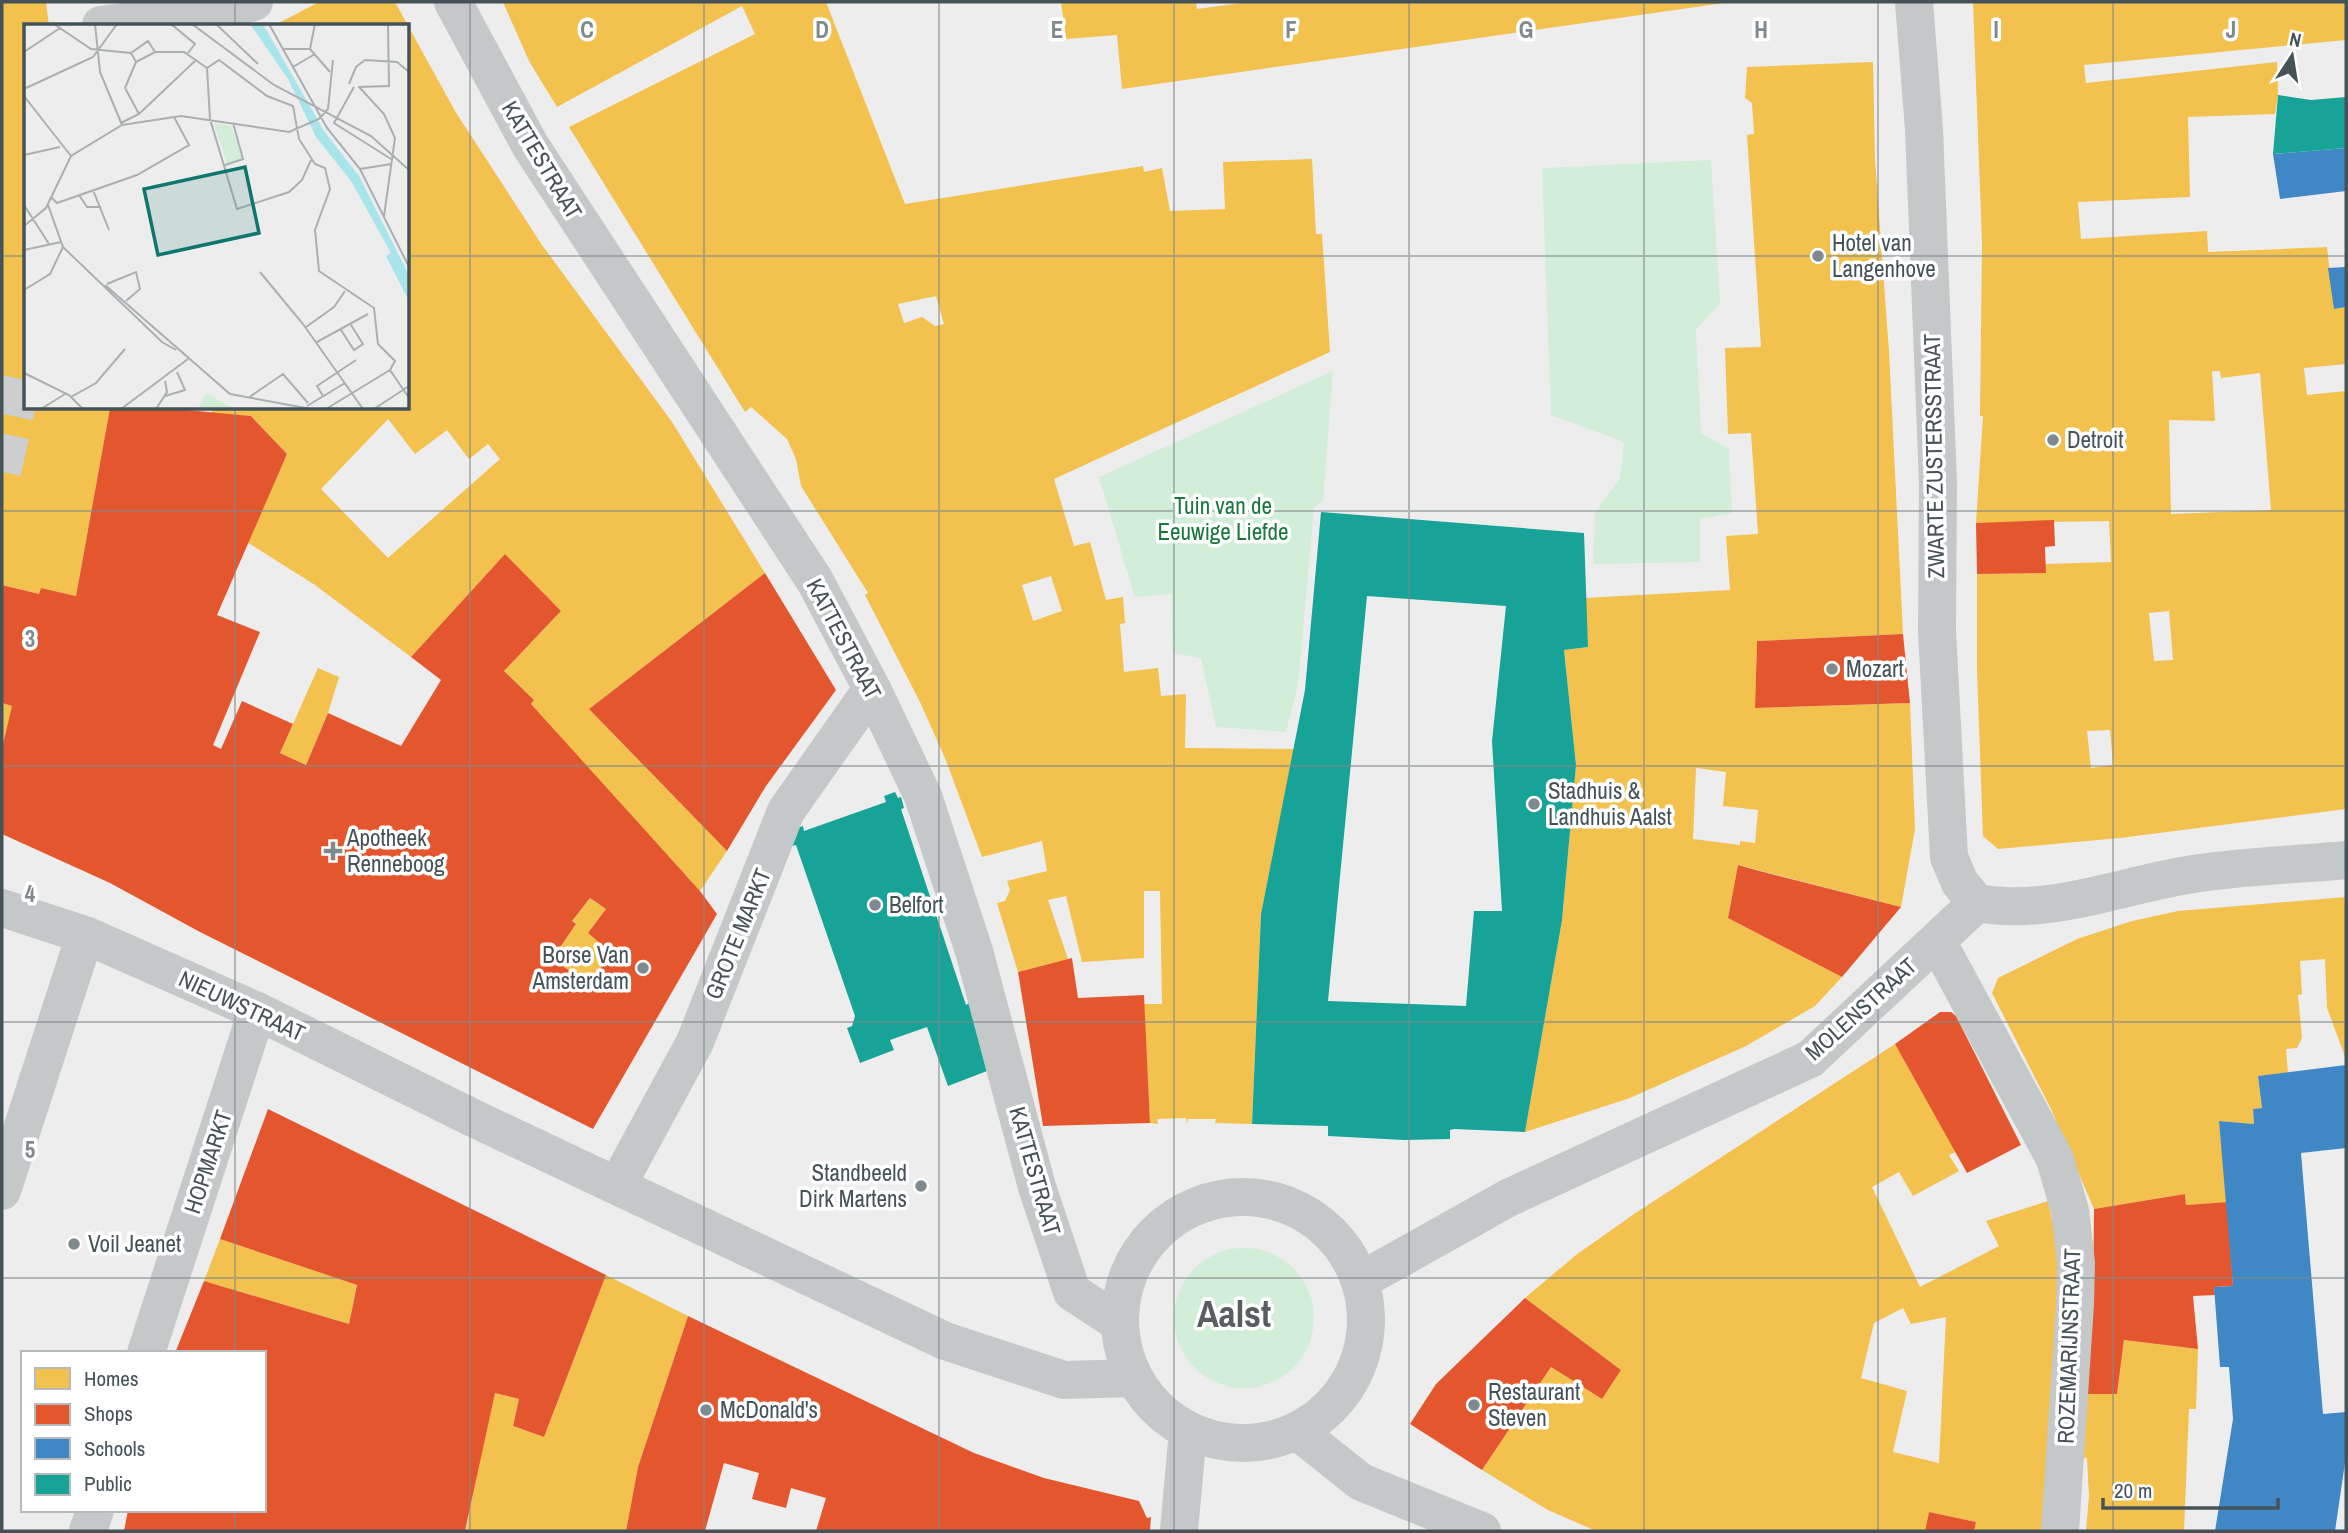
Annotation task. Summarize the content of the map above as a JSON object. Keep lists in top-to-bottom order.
{
  "streets": {
    "street": [
      "KATTESTRAAT",
      "ZWARTE ZUSTERSSTRAAT",
      "GROTE MARKT",
      "NIEUWSTRAAT",
      "MOLENSTRAAT",
      "HOPMARKT",
      "ROZEMARIJNSTRAAT"
    ]
  },
  "crossings": [
    ["KATTESTRAAT", "GROTE MARKT"],
    ["KATTESTRAAT", "MOLENSTRAAT"],
    ["ZWARTE ZUSTERSSTRAAT", "MOLENSTRAAT"],
    ["GROTE MARKT", "NIEUWSTRAAT"],
    ["NIEUWSTRAAT", "HOPMARKT"],
    ["MOLENSTRAAT", "ROZEMARIJNSTRAAT"]
  ],
  "districts": ["Aalst"],
  "parks": ["Tuin van de Eeuwige Liefde"],
  "places": {
    "other": [
      "Hotel van Langenhove",
      "Detroit",
      "Mozart",
      "Stadhuis & Landhuis Aalst",
      "Belfort",
      "Borse Van Amsterdam",
      "Standbeeld Dirk Martens",
      "Voil Jeanet",
      "Restaurant Steven",
      "McDonald's"
    ],
    "health": ["Apotheek Renneboog"]
  },
  "legend": [
    "Homes",
    "Shops",
    "Schools",
    "Public"
  ],
  "scale_bar": "20 m",
  "north": "top",
  "grid": {
    "columns": [
      "C",
      "D",
      "E",
      "F",
      "G",
      "H",
      "I",
      "J"
    ],
    "rows": ["3", "4", "5"]
  }
}
